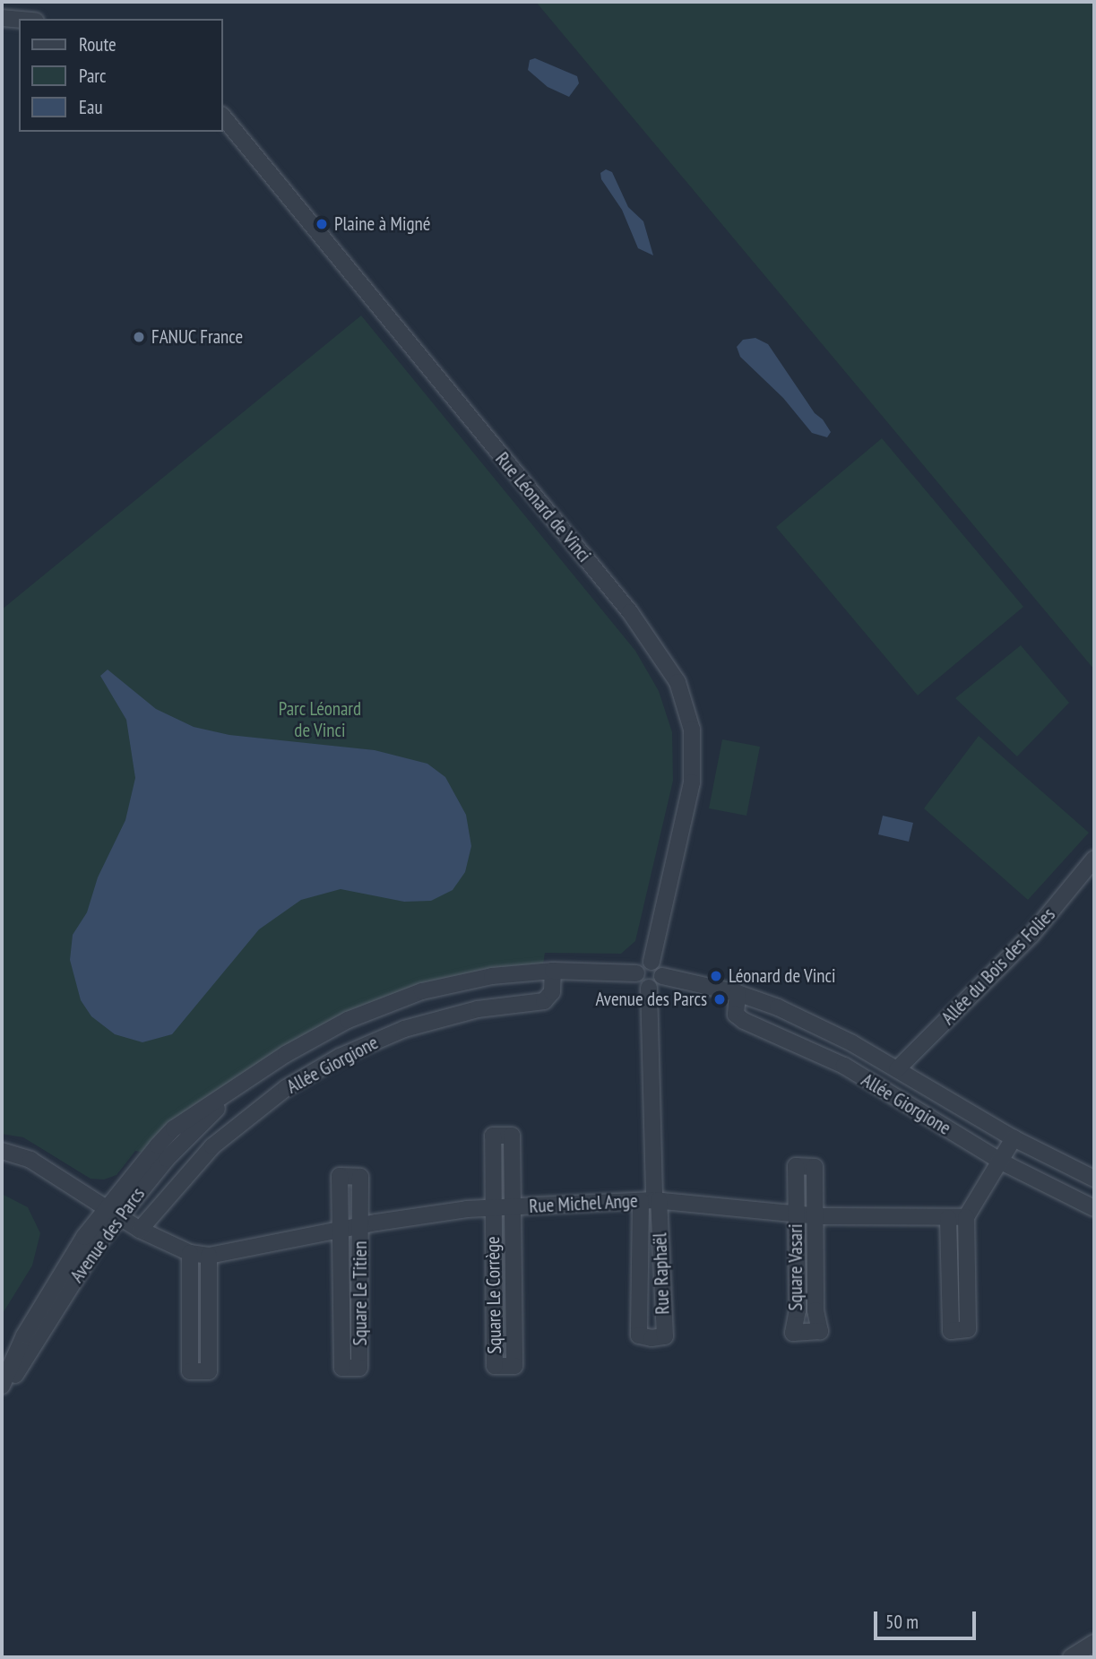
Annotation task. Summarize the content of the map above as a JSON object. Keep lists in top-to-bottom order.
{
  "streets": {
    "street": [
      "Rue Léonard de Vinci",
      "Allée du Bois des Folies",
      "Allée Giorgione",
      "Rue Michel Ange",
      "Avenue des Parcs",
      "Square Vasari",
      "Rue Raphaël",
      "Square Le Titien",
      "Square Le Corrège"
    ]
  },
  "crossings": [
    ["Rue Léonard de Vinci", "Avenue des Parcs"],
    ["Rue Léonard de Vinci", "Rue Raphaël"],
    ["Allée Giorgione", "Rue Michel Ange"],
    ["Allée Giorgione", "Avenue des Parcs"],
    ["Rue Michel Ange", "Avenue des Parcs"],
    ["Rue Michel Ange", "Square Vasari"],
    ["Rue Michel Ange", "Rue Raphaël"],
    ["Rue Michel Ange", "Square Le Titien"],
    ["Rue Michel Ange", "Square Le Corrège"],
    ["Avenue des Parcs", "Rue Raphaël"]
  ],
  "parks": ["Parc Léonard de Vinci"],
  "places": [
    "Plaine à Migné",
    "FANUC France",
    "Léonard de Vinci",
    "Avenue des Parcs"
  ],
  "legend": ["Route", "Parc", "Eau"],
  "scale_bar": "50 m"
}
